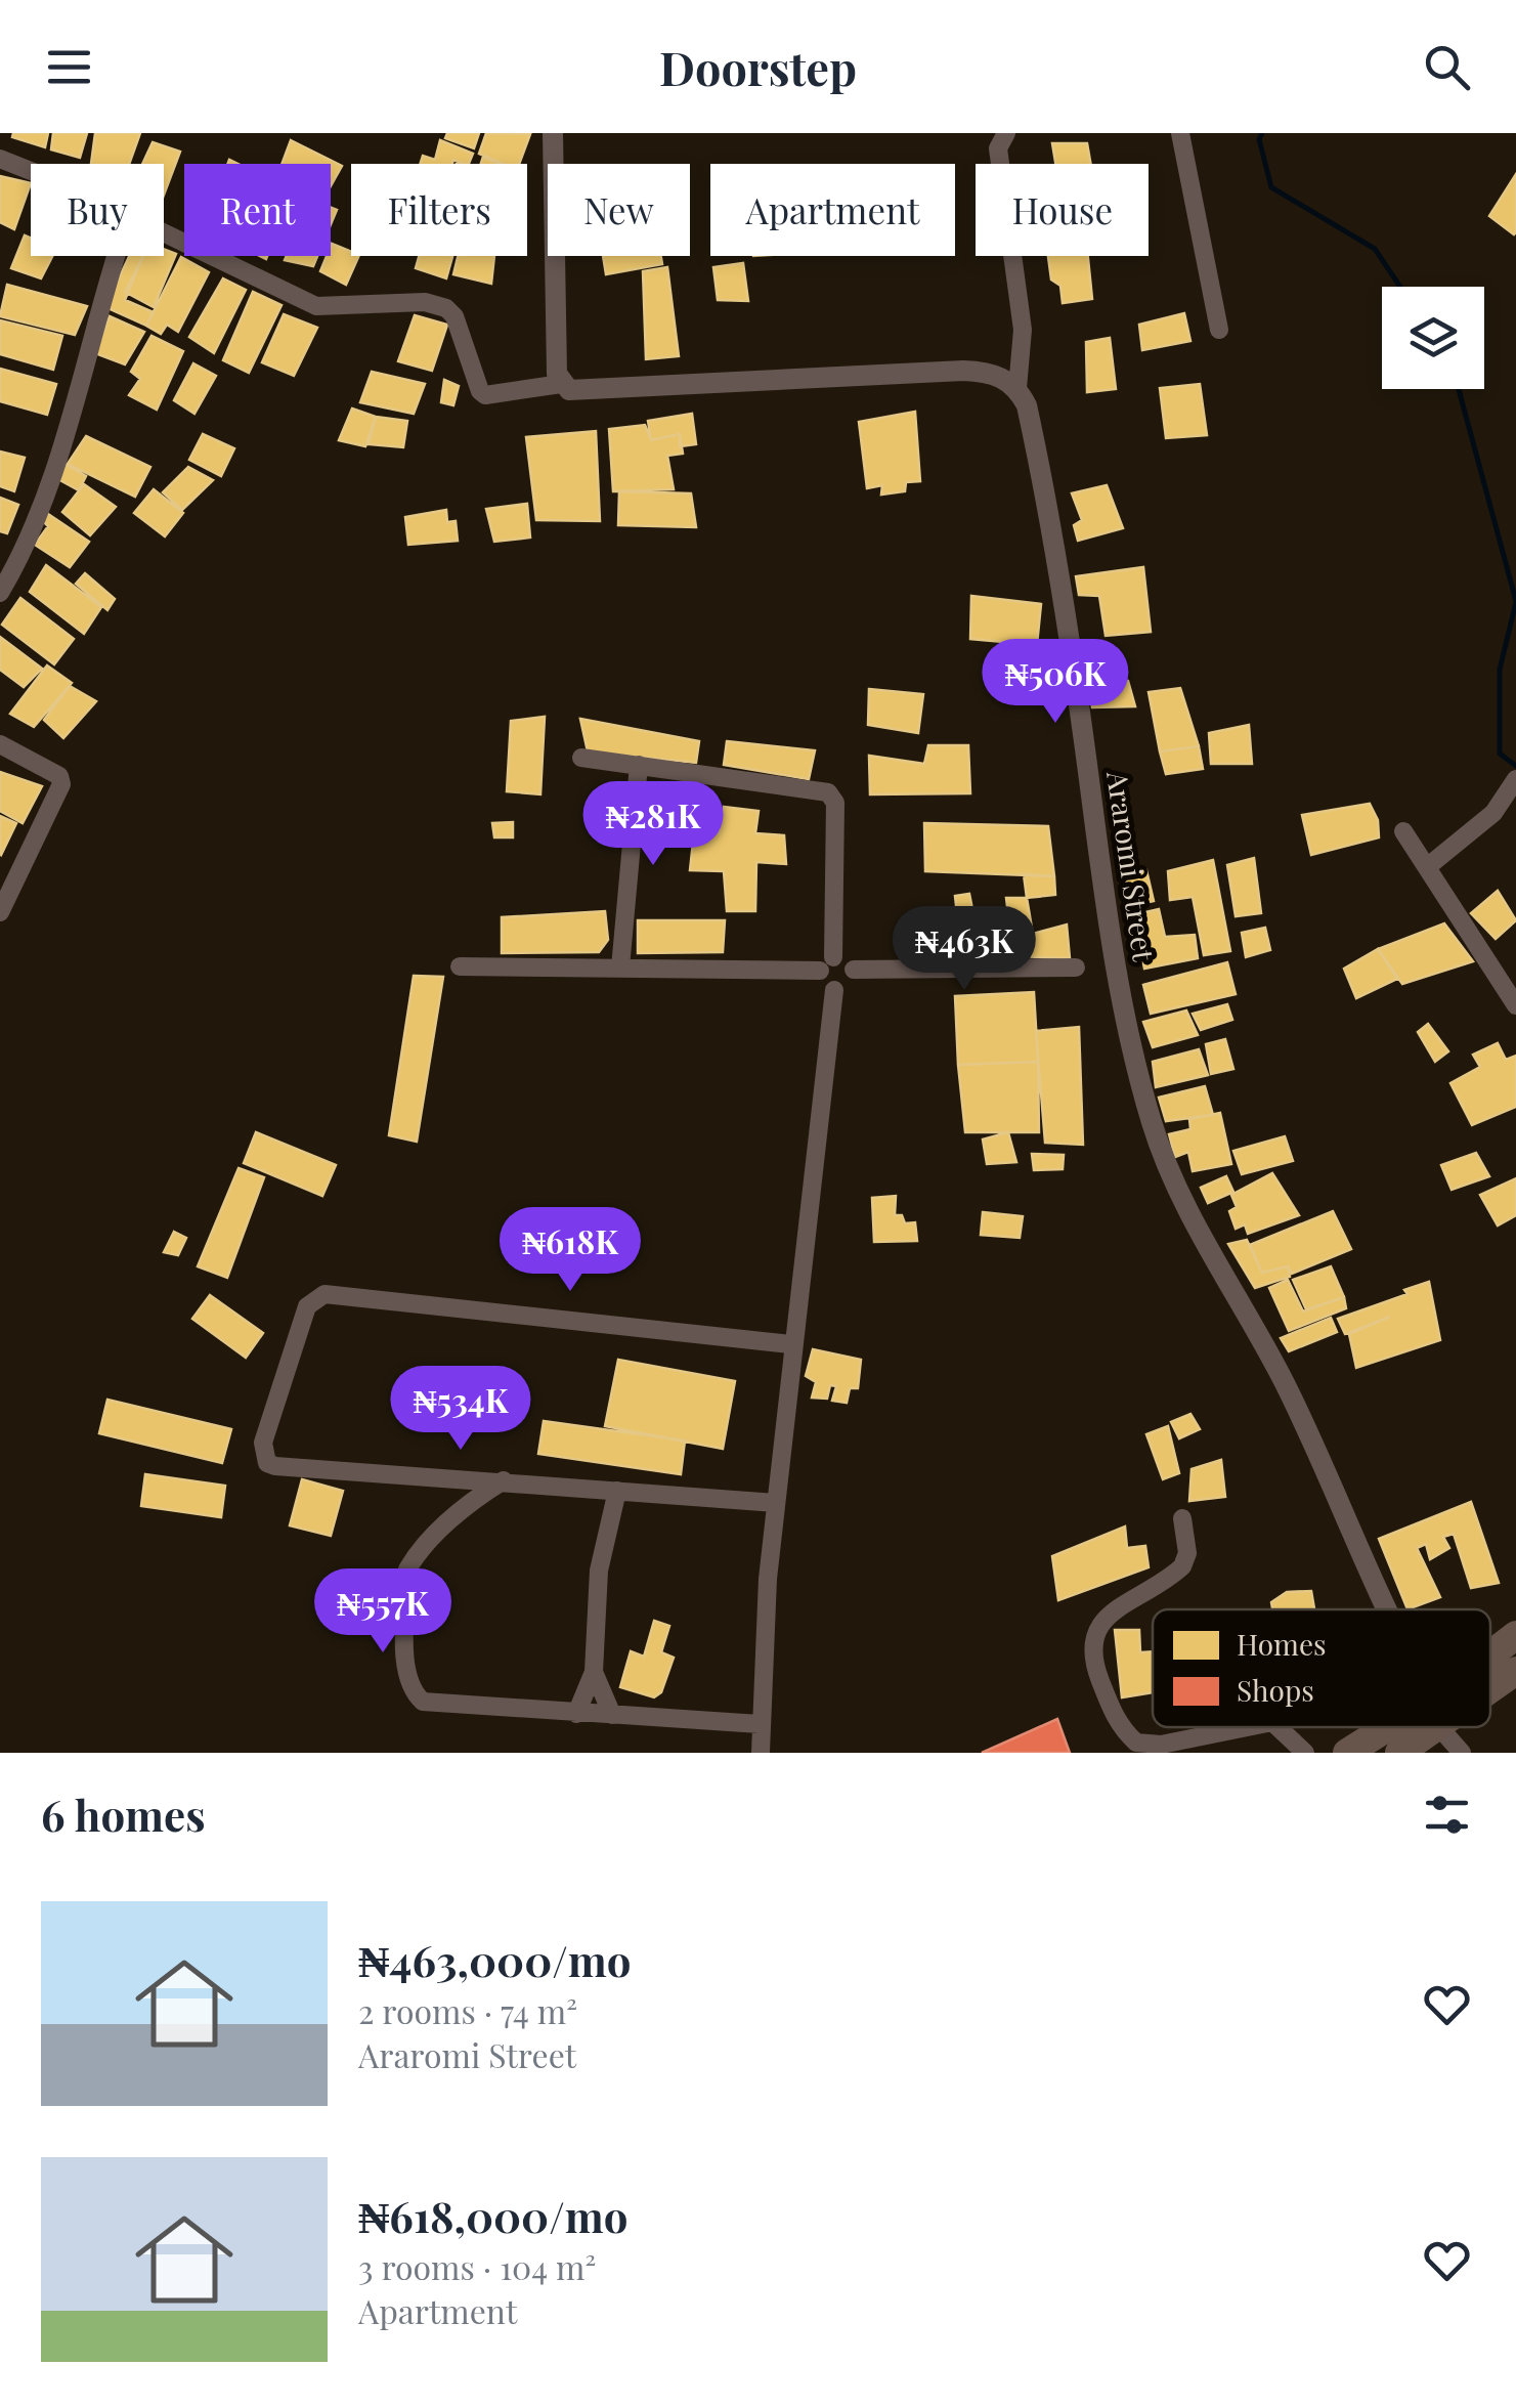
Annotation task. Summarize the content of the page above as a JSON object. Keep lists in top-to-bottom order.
{
  "streets": {
    "street": ["Araromi Street"]
  },
  "legend": ["Homes", "Shops"],
  "page": {
    "header": "Doorstep",
    "chip": [
      "Buy",
      "Rent",
      "Filters",
      "New",
      "Apartment",
      "House"
    ],
    "price": [
      "₦506K",
      "₦281K",
      "₦463K",
      "₦618K",
      "₦534K",
      "₦557K"
    ],
    "heading": "6 homes",
    "list": [
      {
        "name": "₦463,000/mo",
        "note": "2 rooms · 74 m² · Araromi Street"
      },
      {
        "name": "₦618,000/mo",
        "note": "3 rooms · 104 m² · Apartment"
      }
    ]
  }
}
